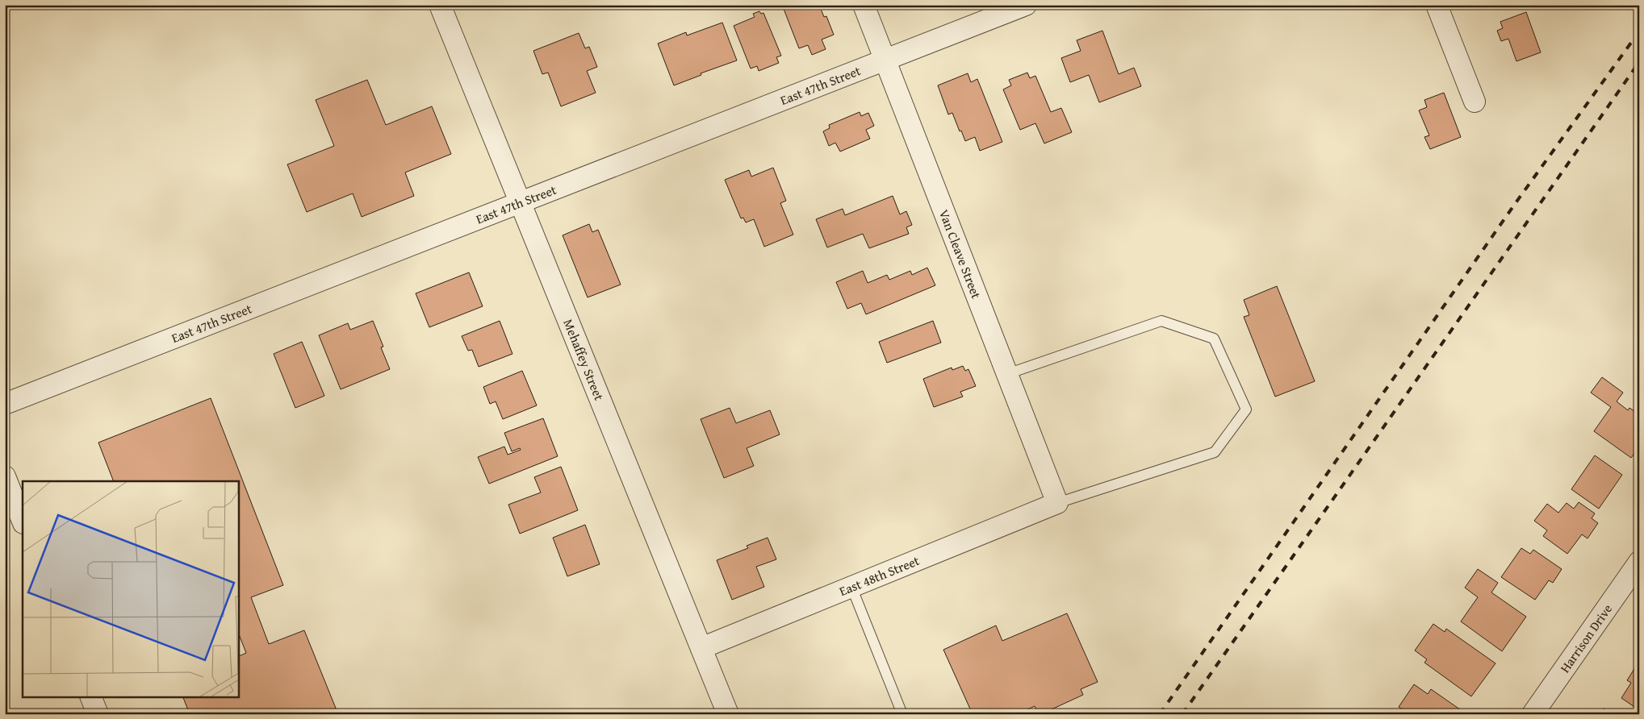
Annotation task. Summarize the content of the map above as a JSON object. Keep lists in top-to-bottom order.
{
  "streets": {
    "street": [
      "East 47th Street",
      "Van Cleave Street",
      "Mehaffey Street",
      "East 48th Street",
      "Harrison Drive"
    ]
  },
  "crossings": [
    ["East 47th Street", "Van Cleave Street"],
    ["East 47th Street", "Mehaffey Street"],
    ["Van Cleave Street", "East 48th Street"],
    ["Mehaffey Street", "East 48th Street"]
  ]
}
